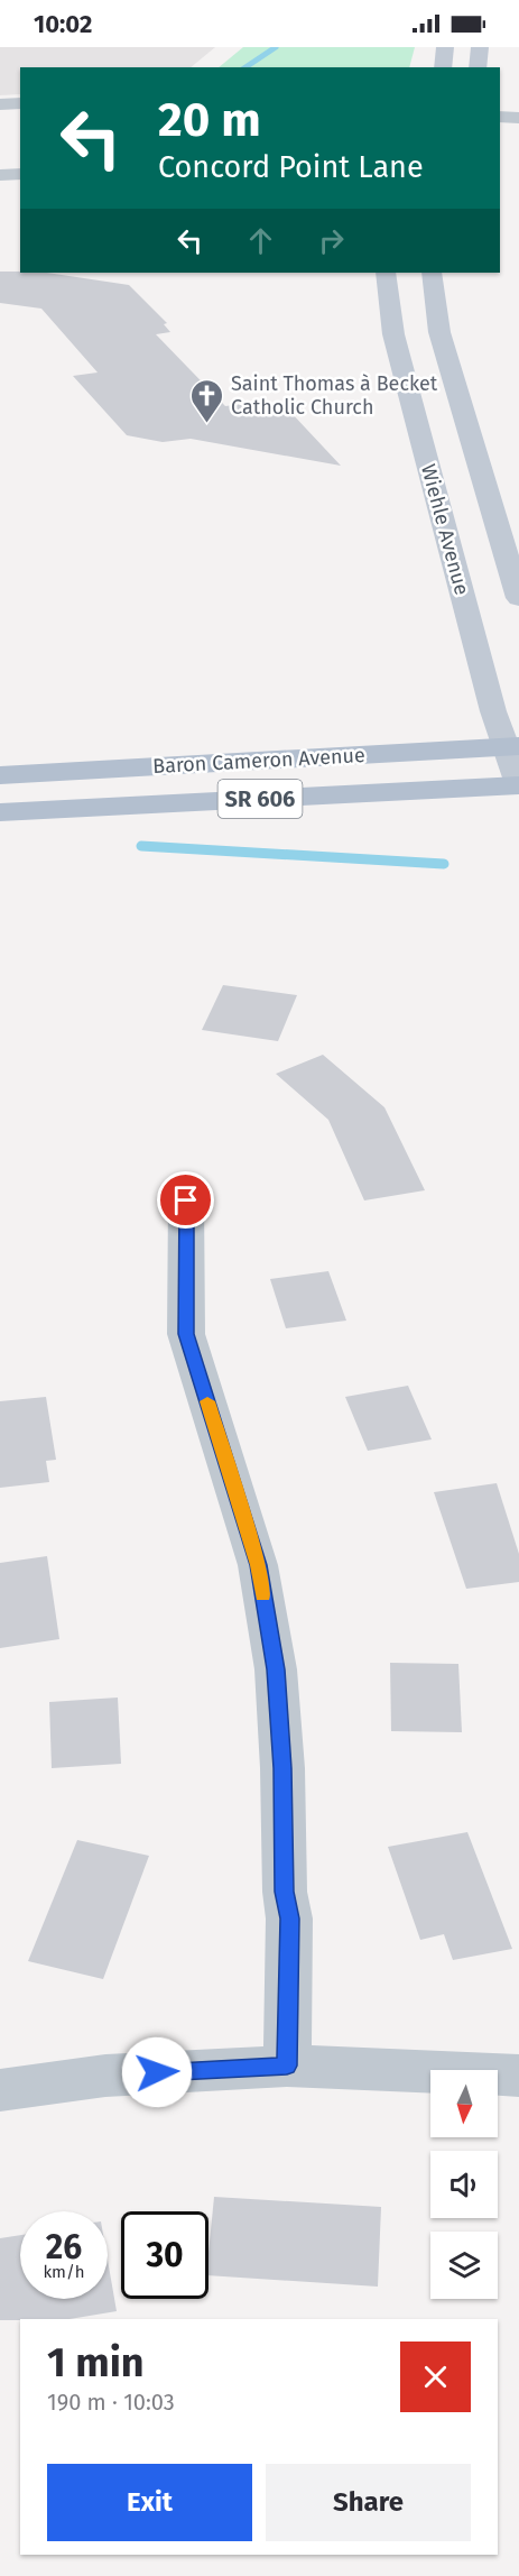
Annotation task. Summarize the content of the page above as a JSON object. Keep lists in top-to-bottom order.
{
  "streets": {
    "main road": ["Wiehle Avenue", "Baron Cameron Avenue", "SR 606"]
  },
  "crossings": [
    ["Wiehle Avenue", "Baron Cameron Avenue"]
  ],
  "places": {
    "church": ["Saint Thomas à Becket Catholic Church"]
  },
  "north": "bottom",
  "page": {
    "status": "10:02",
    "turn": ["20 m", "Concord Point Lane"],
    "speed": "26 km/h",
    "limit": "30",
    "heading": ["1 min", "190 m · 10:03"],
    "buttons": ["Exit", "Share"]
  }
}
